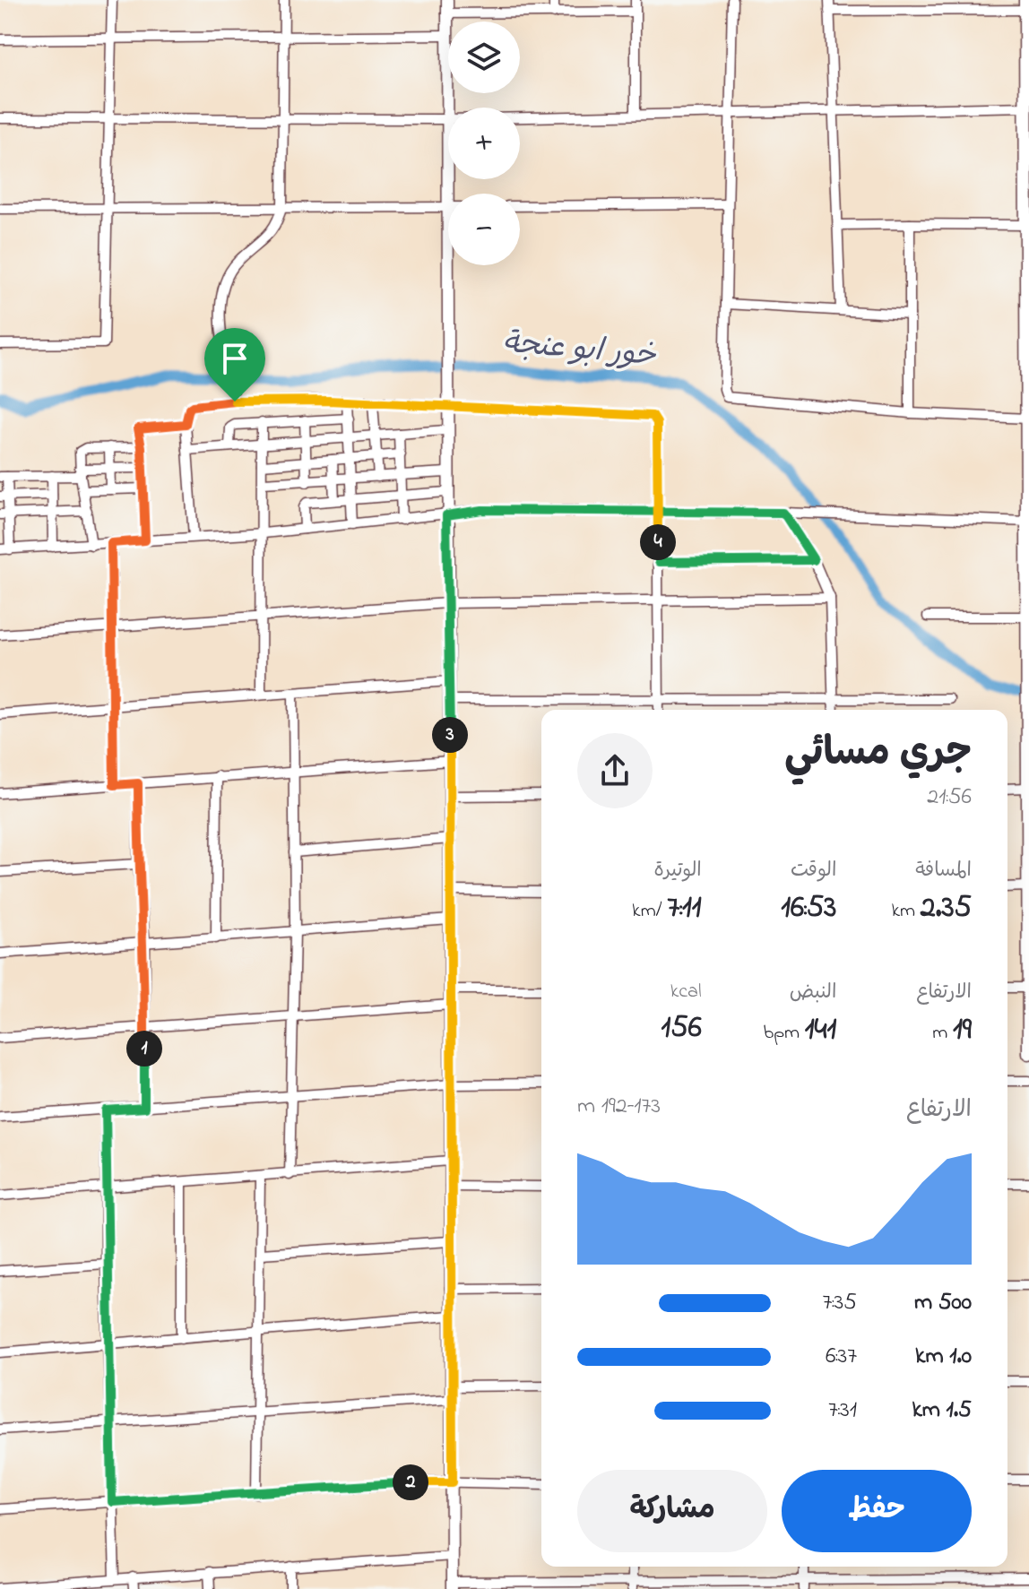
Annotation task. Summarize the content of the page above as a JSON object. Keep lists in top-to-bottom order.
{
  "water": ["خور ابو عنجة"],
  "page": {
    "map_buttons": ["+", "−"],
    "pins": [
      "4",
      "3",
      "1",
      "2"
    ],
    "heading": ["جري مسائي", "21:56"],
    "stats": [
      ["المسافة", "2.35 km"],
      ["الوقت", "16:53"],
      ["الوتيرة", "7:11 /km"],
      ["الارتفاع", "19 m"],
      ["النبض", "141 bpm"],
      ["kcal", "156"]
    ],
    "chart": ["الارتفاع", "173–192 m"],
    "list": [
      {
        "name": "500 m",
        "note": "7:35"
      },
      {
        "name": "1.0 km",
        "note": "6:37"
      },
      {
        "name": "1.5 km",
        "note": "7:31"
      }
    ],
    "buttons": ["حفظ", "مشاركة"]
  }
}
